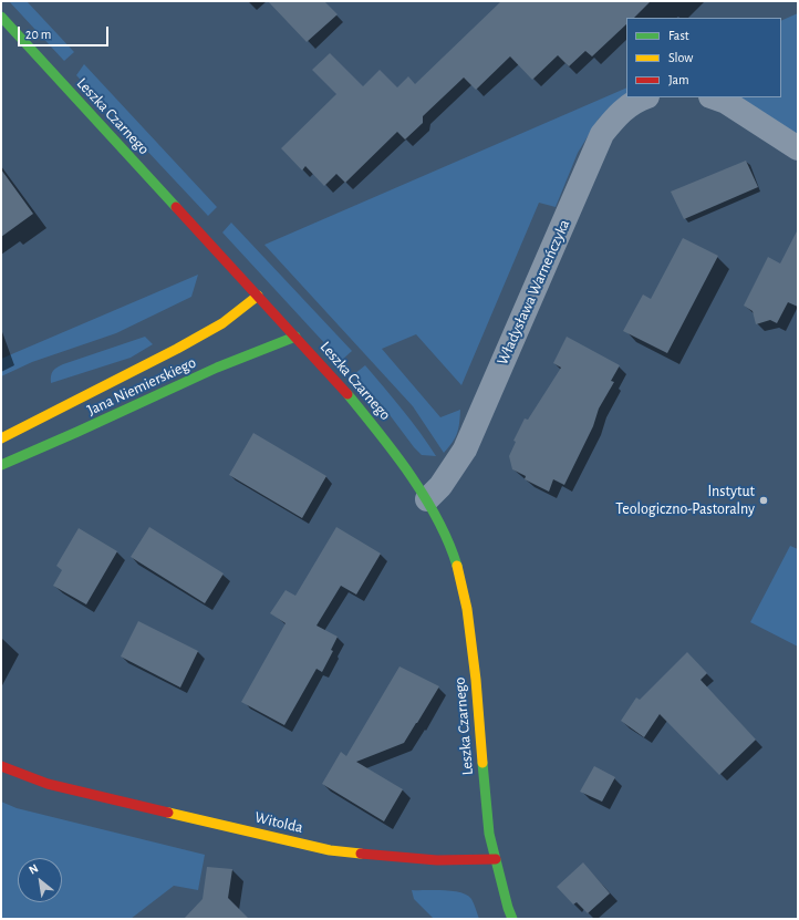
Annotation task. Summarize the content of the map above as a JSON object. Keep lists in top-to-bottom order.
{
  "streets": {
    "street": [
      "Leszka Czarnego",
      "Władysława Warneńczyka",
      "Jana Niemierskiego",
      "Witolda"
    ]
  },
  "crossings": [
    ["Leszka Czarnego", "Władysława Warneńczyka"],
    ["Leszka Czarnego", "Jana Niemierskiego"],
    ["Leszka Czarnego", "Witolda"]
  ],
  "places": ["Instytut Teologiczno-Pastoralny"],
  "legend": ["Fast", "Slow", "Jam"],
  "scale_bar": "20 m",
  "north": "top left"
}
